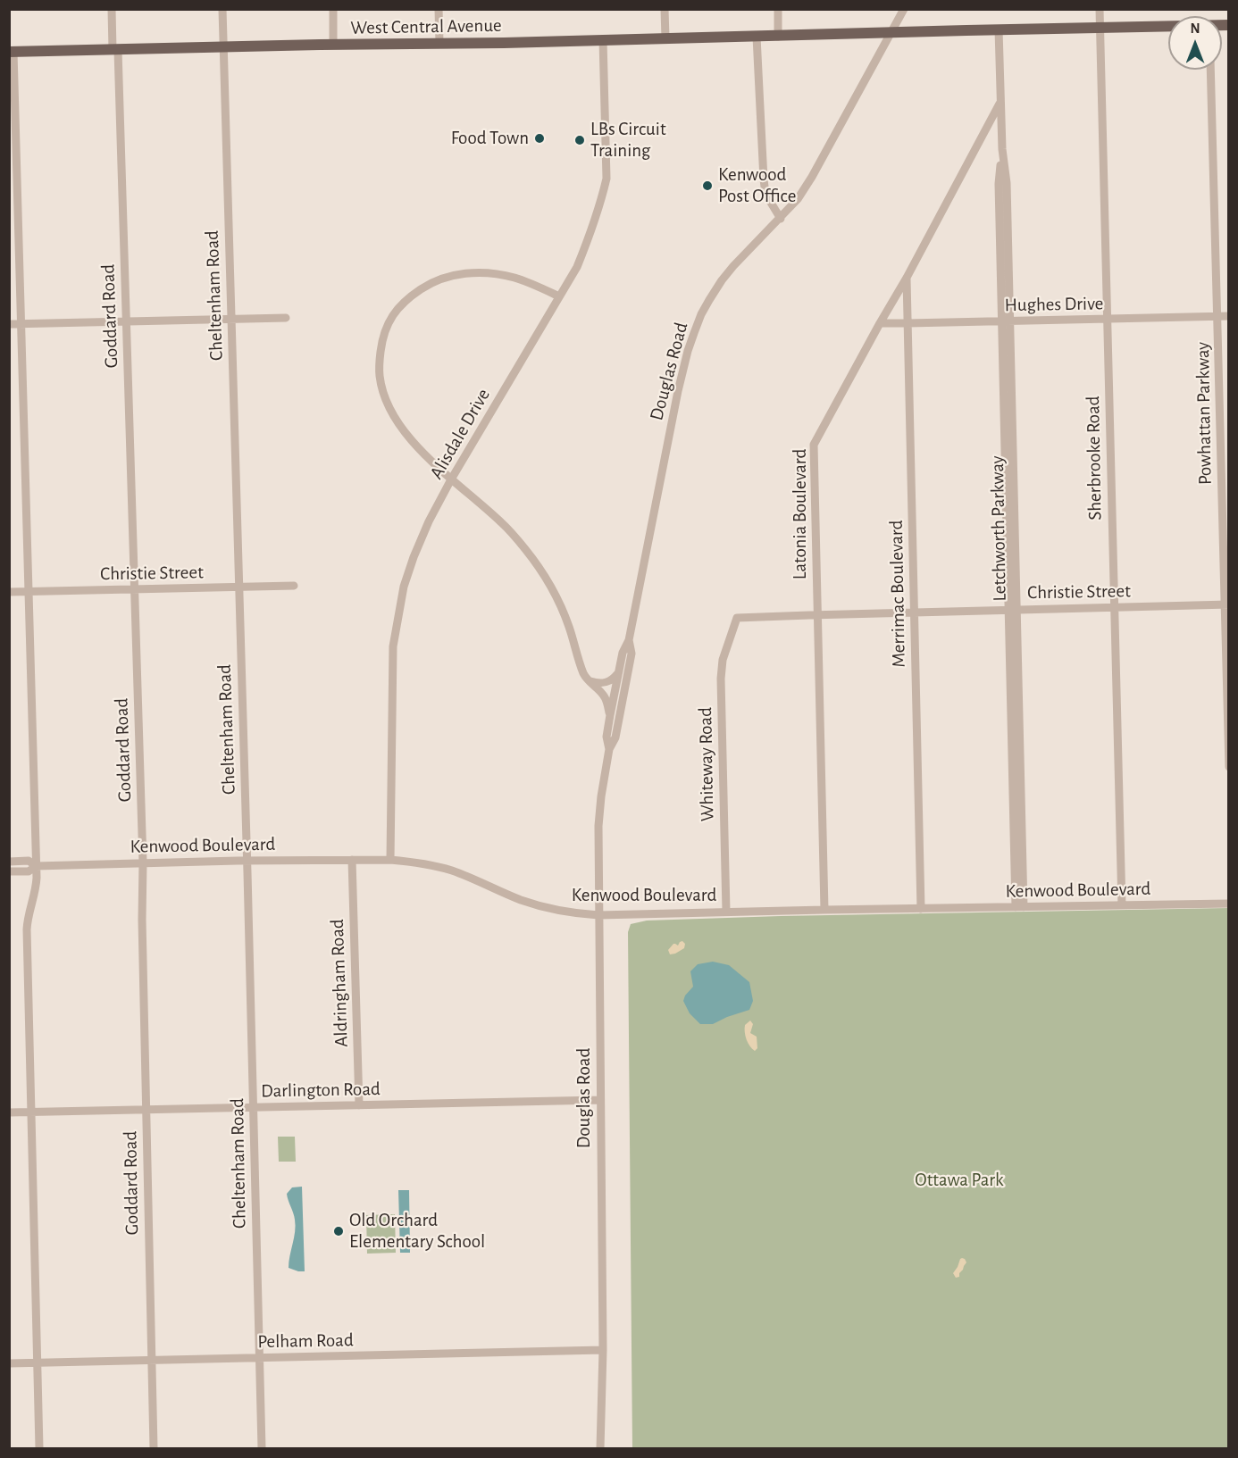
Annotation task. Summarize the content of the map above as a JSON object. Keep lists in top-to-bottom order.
{
  "streets": {
    "main road": ["West Central Avenue"],
    "street": [
      "Cheltenham Road",
      "Hughes Drive",
      "Goddard Road",
      "Douglas Road",
      "Powhattan Parkway",
      "Alisdale Drive",
      "Sherbrooke Road",
      "Latonia Boulevard",
      "Letchworth Parkway",
      "Christie Street",
      "Merrimac Boulevard",
      "Whiteway Road",
      "Kenwood Boulevard",
      "Aldringham Road",
      "Darlington Road",
      "Pelham Road"
    ]
  },
  "crossings": [
    ["West Central Avenue", "Cheltenham Road"],
    ["West Central Avenue", "Goddard Road"],
    ["West Central Avenue", "Douglas Road"],
    ["West Central Avenue", "Alisdale Drive"],
    ["West Central Avenue", "Sherbrooke Road"],
    ["West Central Avenue", "Letchworth Parkway"],
    ["Cheltenham Road", "Christie Street"],
    ["Cheltenham Road", "Kenwood Boulevard"],
    ["Cheltenham Road", "Darlington Road"],
    ["Cheltenham Road", "Pelham Road"],
    ["Hughes Drive", "Powhattan Parkway"],
    ["Hughes Drive", "Sherbrooke Road"],
    ["Hughes Drive", "Latonia Boulevard"],
    ["Hughes Drive", "Letchworth Parkway"],
    ["Hughes Drive", "Merrimac Boulevard"],
    ["Goddard Road", "Christie Street"],
    ["Goddard Road", "Kenwood Boulevard"],
    ["Goddard Road", "Darlington Road"],
    ["Goddard Road", "Pelham Road"],
    ["Douglas Road", "Kenwood Boulevard"],
    ["Douglas Road", "Darlington Road"],
    ["Douglas Road", "Pelham Road"],
    ["Powhattan Parkway", "Christie Street"],
    ["Alisdale Drive", "Kenwood Boulevard"],
    ["Sherbrooke Road", "Christie Street"],
    ["Sherbrooke Road", "Kenwood Boulevard"],
    ["Latonia Boulevard", "Letchworth Parkway"],
    ["Latonia Boulevard", "Christie Street"],
    ["Latonia Boulevard", "Merrimac Boulevard"],
    ["Latonia Boulevard", "Kenwood Boulevard"],
    ["Letchworth Parkway", "Christie Street"],
    ["Letchworth Parkway", "Kenwood Boulevard"],
    ["Christie Street", "Merrimac Boulevard"],
    ["Christie Street", "Whiteway Road"],
    ["Merrimac Boulevard", "Kenwood Boulevard"],
    ["Whiteway Road", "Kenwood Boulevard"],
    ["Kenwood Boulevard", "Aldringham Road"],
    ["Aldringham Road", "Darlington Road"]
  ],
  "parks": ["Ottawa Park"],
  "places": [
    "Food Town",
    "LBs Circuit Training",
    "Kenwood Post Office",
    "Old Orchard Elementary School"
  ],
  "north": "top"
}
